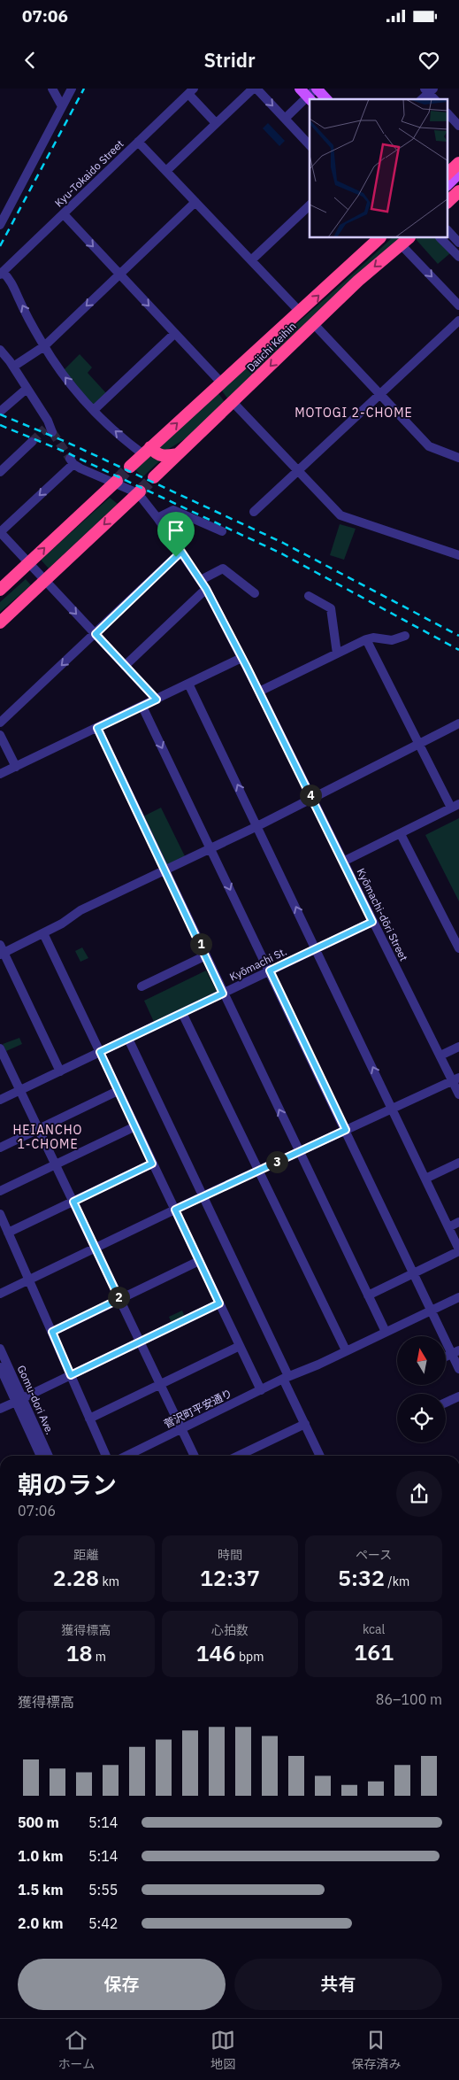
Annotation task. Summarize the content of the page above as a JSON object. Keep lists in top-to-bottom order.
{
  "streets": {
    "highway": ["Daiichi Keihin"],
    "street": [
      "Kyu-Tokaido Street",
      "Kyōmachi-dōri Street",
      "Kyōmachi St.",
      "Gomu-dori Ave.",
      "菅沢町平安通り"
    ]
  },
  "crossings": [
    ["Kyōmachi-dōri Street", "Kyōmachi St."]
  ],
  "districts": ["MOTOGI 2-CHOME", "HEIANCHO 1-CHOME"],
  "north": "top",
  "page": {
    "status": "07:06",
    "header": "Stridr",
    "pins": [
      "4",
      "1",
      "3",
      "2"
    ],
    "heading": ["朝のラン", "07:06"],
    "stats": [
      ["距離", "2.28 km"],
      ["時間", "12:37"],
      ["ペース", "5:32 /km"],
      ["獲得標高", "18 m"],
      ["心拍数", "146 bpm"],
      ["kcal", "161"]
    ],
    "chart": ["獲得標高", "86–100 m"],
    "list": [
      {
        "name": "500 m",
        "note": "5:14"
      },
      {
        "name": "1.0 km",
        "note": "5:14"
      },
      {
        "name": "1.5 km",
        "note": "5:55"
      },
      {
        "name": "2.0 km",
        "note": "5:42"
      }
    ],
    "buttons": ["保存", "共有"],
    "tabs": ["ホーム", "地図", "保存済み"]
  }
}
